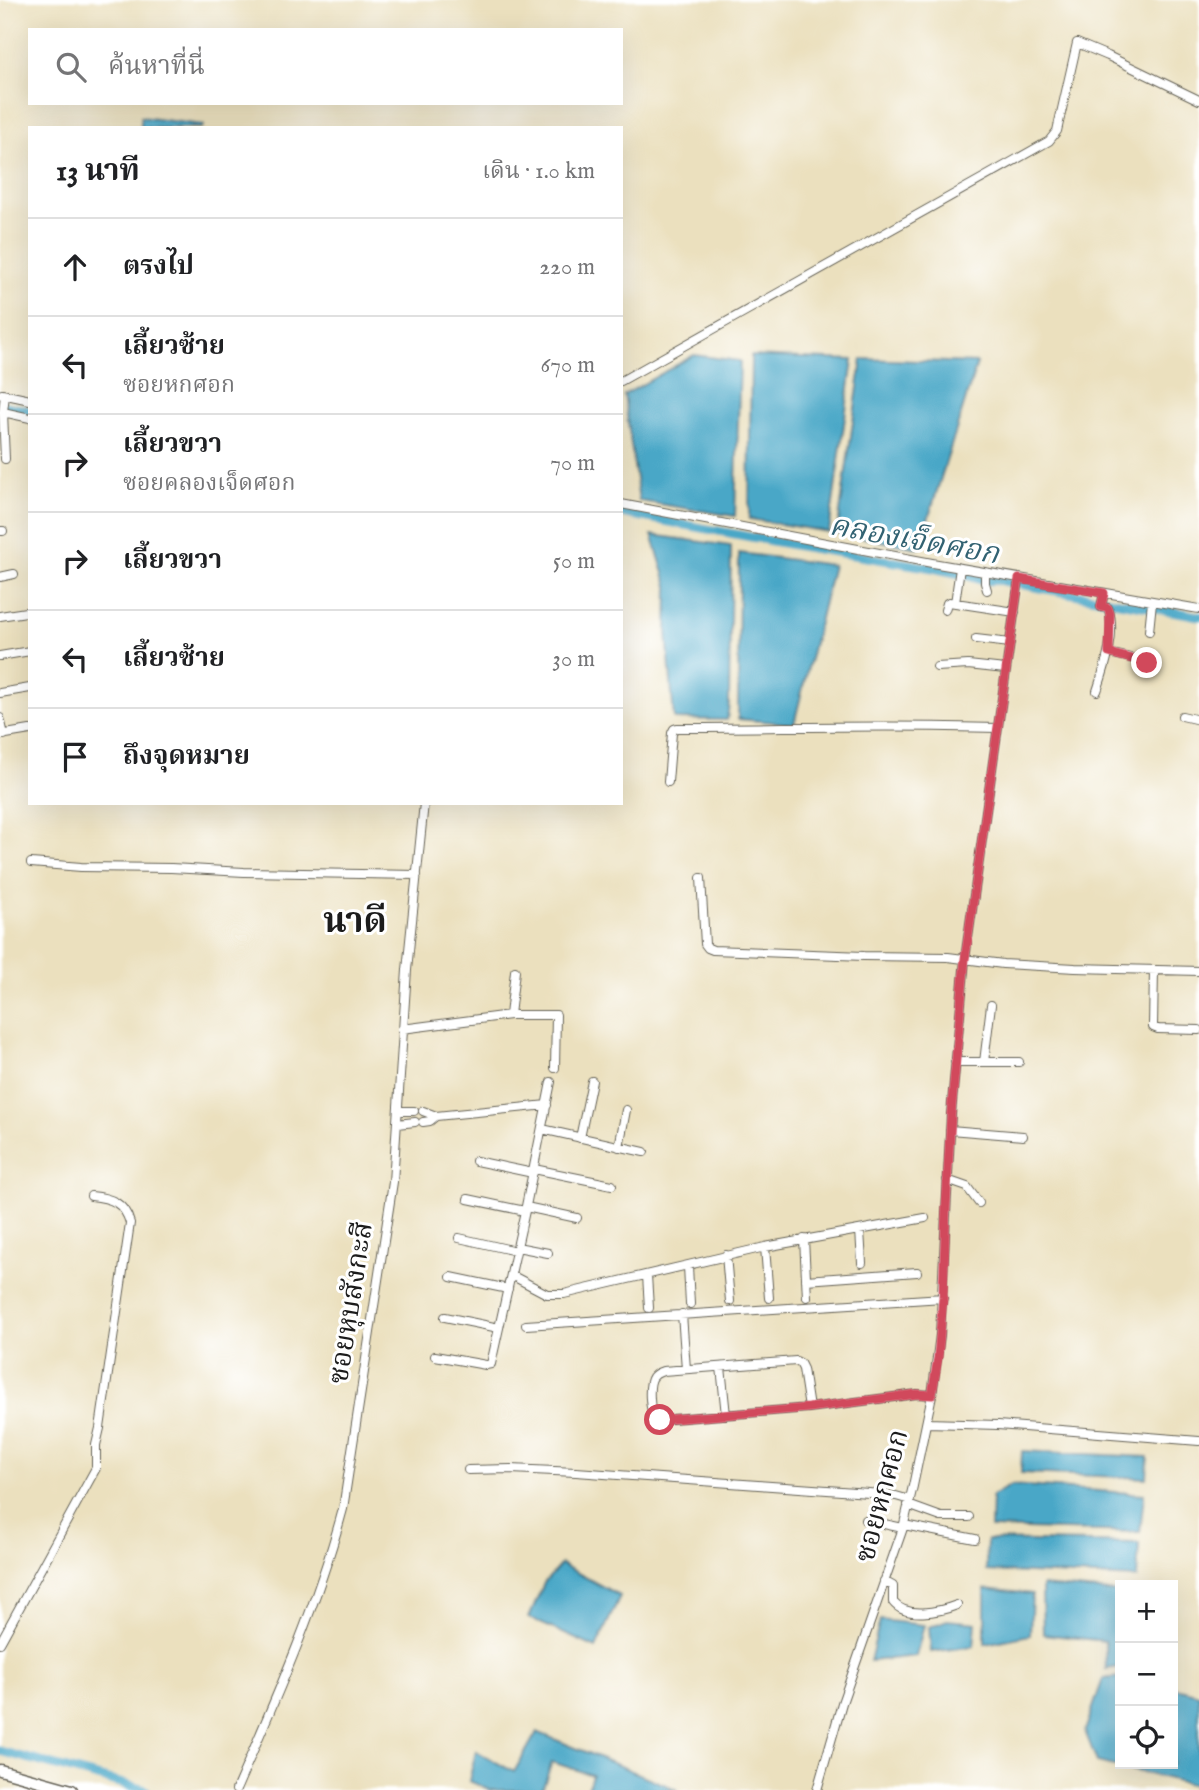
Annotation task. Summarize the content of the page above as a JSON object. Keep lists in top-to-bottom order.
{
  "streets": {
    "street": ["ซอยหุบสังกะสี", "ซอยหกศอก"]
  },
  "districts": ["นาดี"],
  "water": ["คลองเจ็ดศอก"],
  "page": {
    "search": "ค้นหาที่นี่",
    "heading": ["13 นาที", "เดิน · 1.0 km"],
    "list": [
      ["ตรงไป", "220 m"],
      ["เลี้ยวซ้าย", "ซอยหกศอก", "670 m"],
      ["เลี้ยวขวา", "ซอยคลองเจ็ดศอก", "70 m"],
      ["เลี้ยวขวา", "50 m"],
      ["เลี้ยวซ้าย", "30 m"],
      "ถึงจุดหมาย"
    ],
    "map_buttons": ["+", "−"]
  }
}
